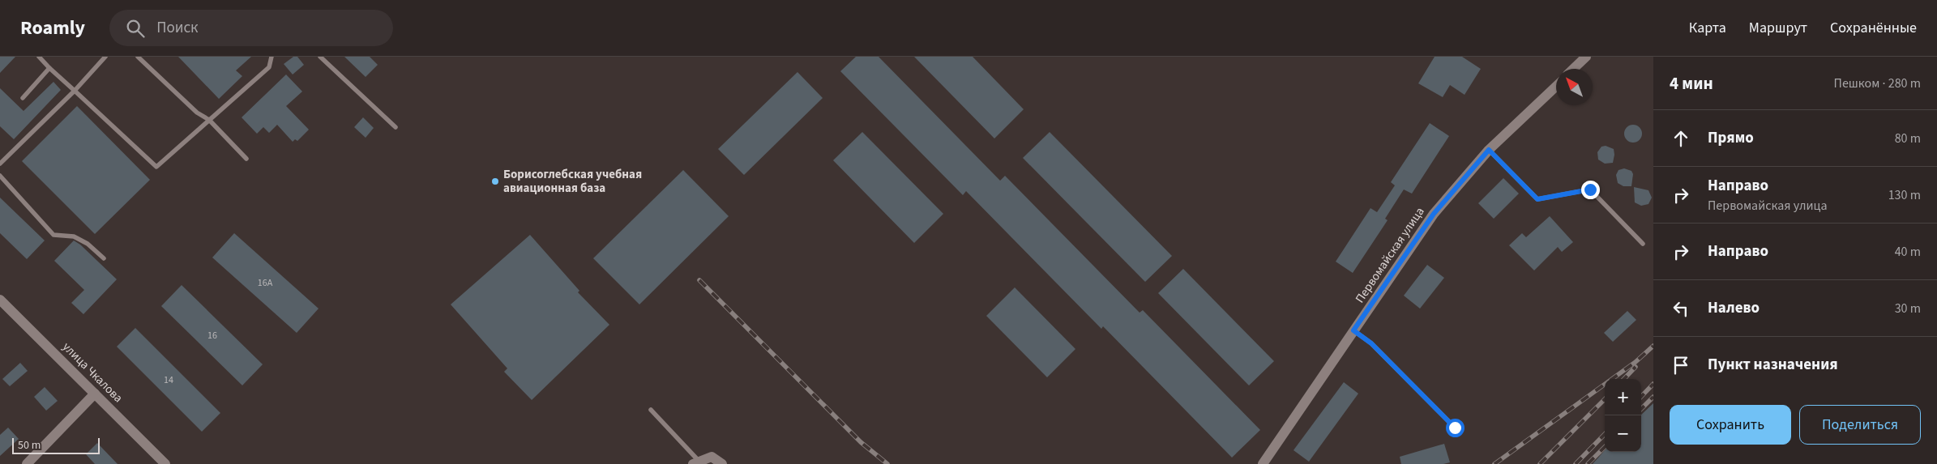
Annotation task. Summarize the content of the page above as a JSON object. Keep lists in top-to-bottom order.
{
  "streets": {
    "street": ["Первомайская улица", "улица Чкалова"]
  },
  "places": ["Борисоглебская учебная авиационная база"],
  "house_numbers": ["16А", "16", "14"],
  "scale_bar": "50 m",
  "north": "top left",
  "page": {
    "header": "Roamly",
    "search": "Поиск",
    "nav": ["Карта", "Маршрут", "Сохранённые"],
    "heading": ["4 мин", "Пешком · 280 m"],
    "list": [
      ["Прямо", "80 m"],
      ["Направо", "Первомайская улица", "130 m"],
      ["Направо", "40 m"],
      ["Налево", "30 m"],
      "Пункт назначения"
    ],
    "map_buttons": ["+", "−"],
    "buttons": ["Сохранить", "Поделиться"],
    "scale": "50 m"
  }
}
